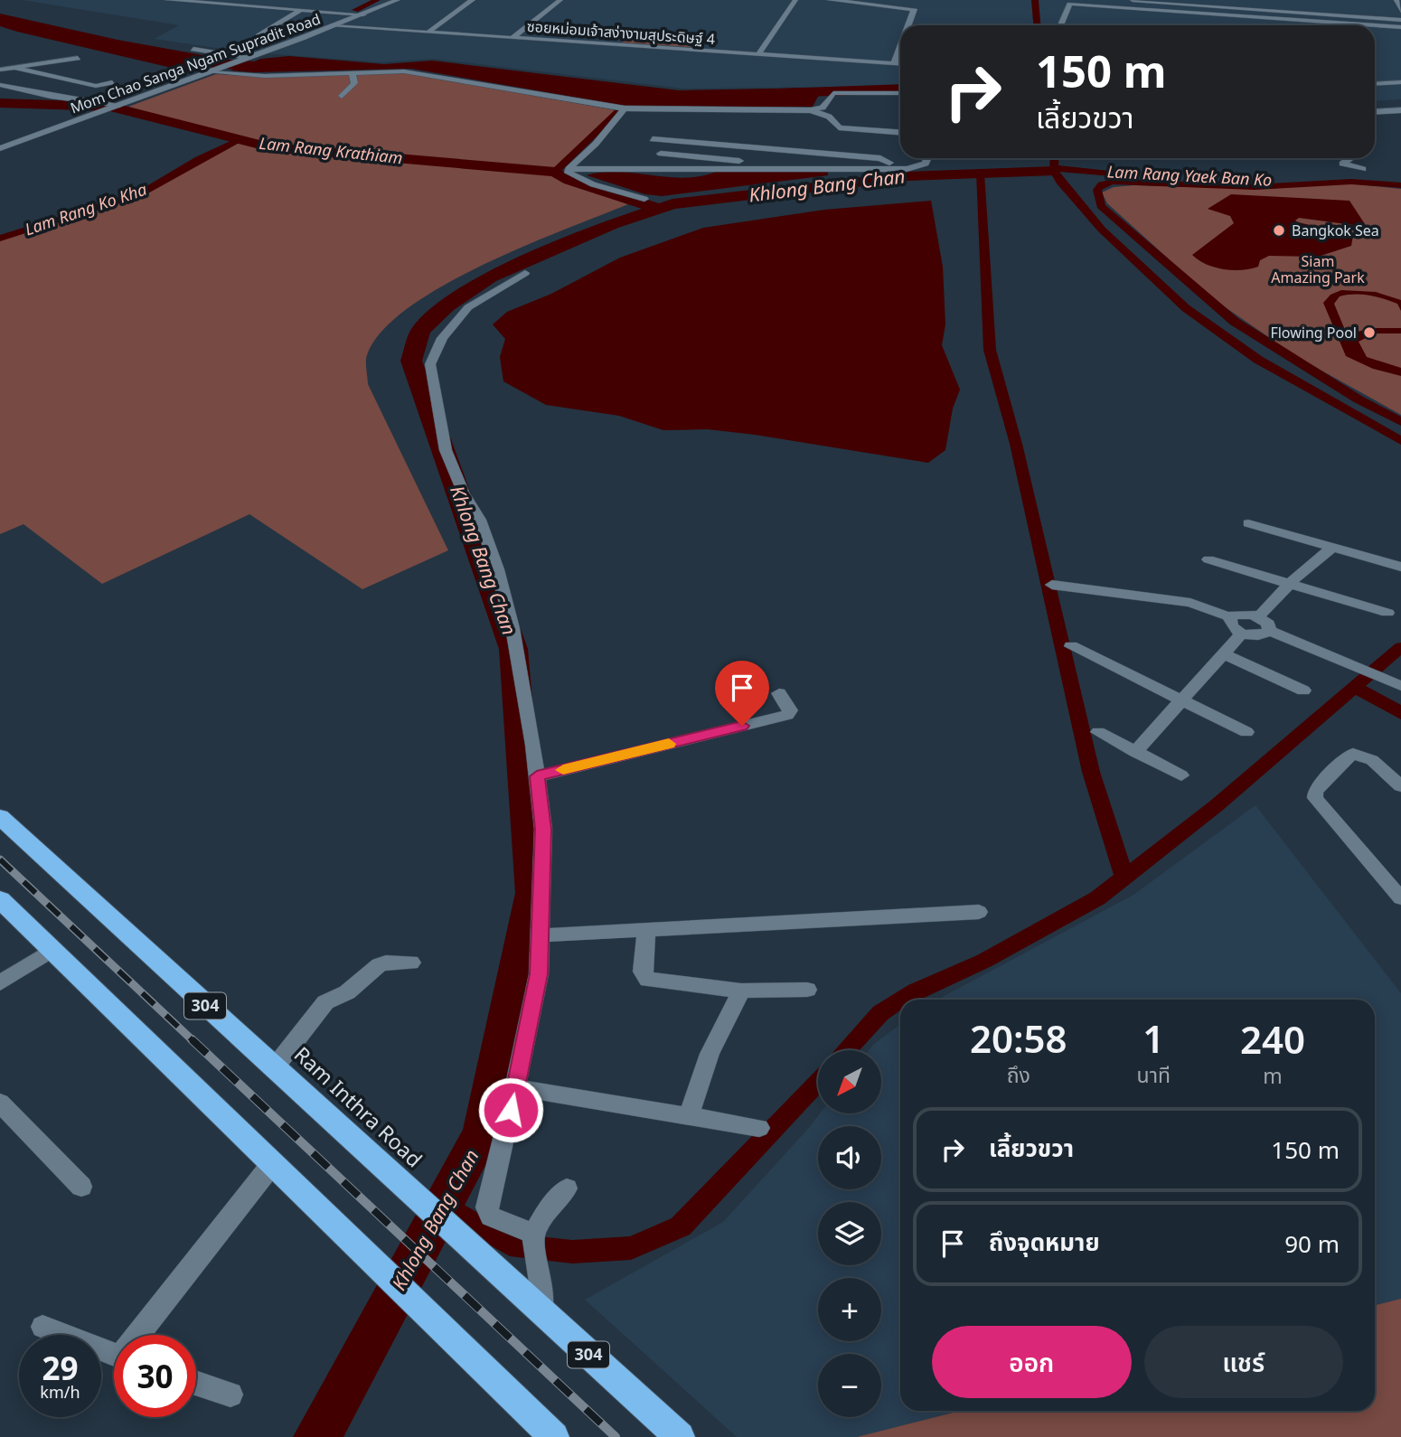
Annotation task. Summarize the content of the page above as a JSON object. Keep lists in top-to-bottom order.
{
  "streets": {
    "highway": ["304", "Ram Inthra Road"],
    "street": ["ซอยหม่อมเจ้าสง่างามสุประดิษฐ์ 4", "Mom Chao Sanga Ngam Supradit Road"]
  },
  "crossings": [
    ["ซอยหม่อมเจ้าสง่างามสุประดิษฐ์ 4", "Mom Chao Sanga Ngam Supradit Road"]
  ],
  "water": [
    "Lam Rang Krathiam",
    "Lam Rang Yaek Ban Ko",
    "Khlong Bang Chan",
    "Lam Rang Ko Kha"
  ],
  "parks": ["Siam Amazing Park"],
  "places": ["Bangkok Sea", "Flowing Pool"],
  "north": "bottom left",
  "page": {
    "turn": ["150 m", "เลี้ยวขวา"],
    "eta": [
      "20:58",
      "ถึง",
      "1",
      "นาที",
      "240",
      "m"
    ],
    "map_buttons": ["+", "−"],
    "list": [
      {
        "name": "เลี้ยวขวา",
        "value": "150 m"
      },
      {
        "name": "ถึงจุดหมาย",
        "value": "90 m"
      }
    ],
    "buttons": ["ออก", "แชร์"],
    "speed": "29 km/h",
    "limit": "30"
  }
}
